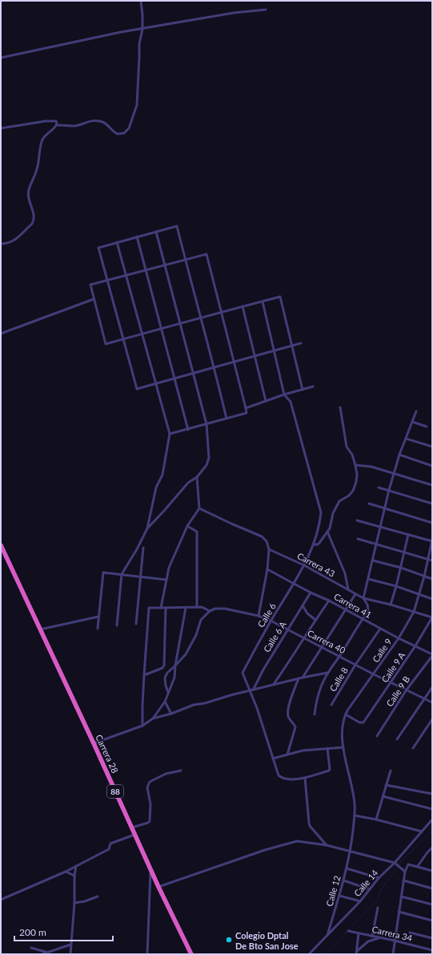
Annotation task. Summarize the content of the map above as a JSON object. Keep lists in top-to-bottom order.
{
  "streets": {
    "highway": ["Carrera 28", "88"],
    "street": [
      "Carrera 43",
      "Carrera 41",
      "Calle 6",
      "Calle 6 A",
      "Carrera 40",
      "Calle 9",
      "Calle 9 A",
      "Calle 8",
      "Calle 9 B",
      "Calle 14",
      "Calle 12",
      "Carrera 34"
    ]
  },
  "crossings": [
    ["Carrera 43", "Calle 6"],
    ["Carrera 43", "Calle 9"],
    ["Carrera 43", "Calle 9 A"],
    ["Carrera 41", "Calle 6"],
    ["Carrera 41", "Calle 6 A"],
    ["Carrera 41", "Calle 9"],
    ["Carrera 41", "Calle 9 A"],
    ["Carrera 41", "Calle 8"],
    ["Carrera 41", "Calle 9 B"],
    ["Calle 6", "Carrera 40"],
    ["Calle 6 A", "Carrera 40"],
    ["Carrera 40", "Calle 9"],
    ["Carrera 40", "Calle 9 A"],
    ["Carrera 40", "Calle 8"],
    ["Carrera 40", "Calle 9 B"],
    ["Calle 9", "Calle 9 A"],
    ["Calle 9", "Calle 12"],
    ["Carrera 28", "88"],
    ["Calle 14", "Calle 12"]
  ],
  "places": ["Colegio Dptal De Bto San Jose"],
  "scale_bar": "200 m"
}
